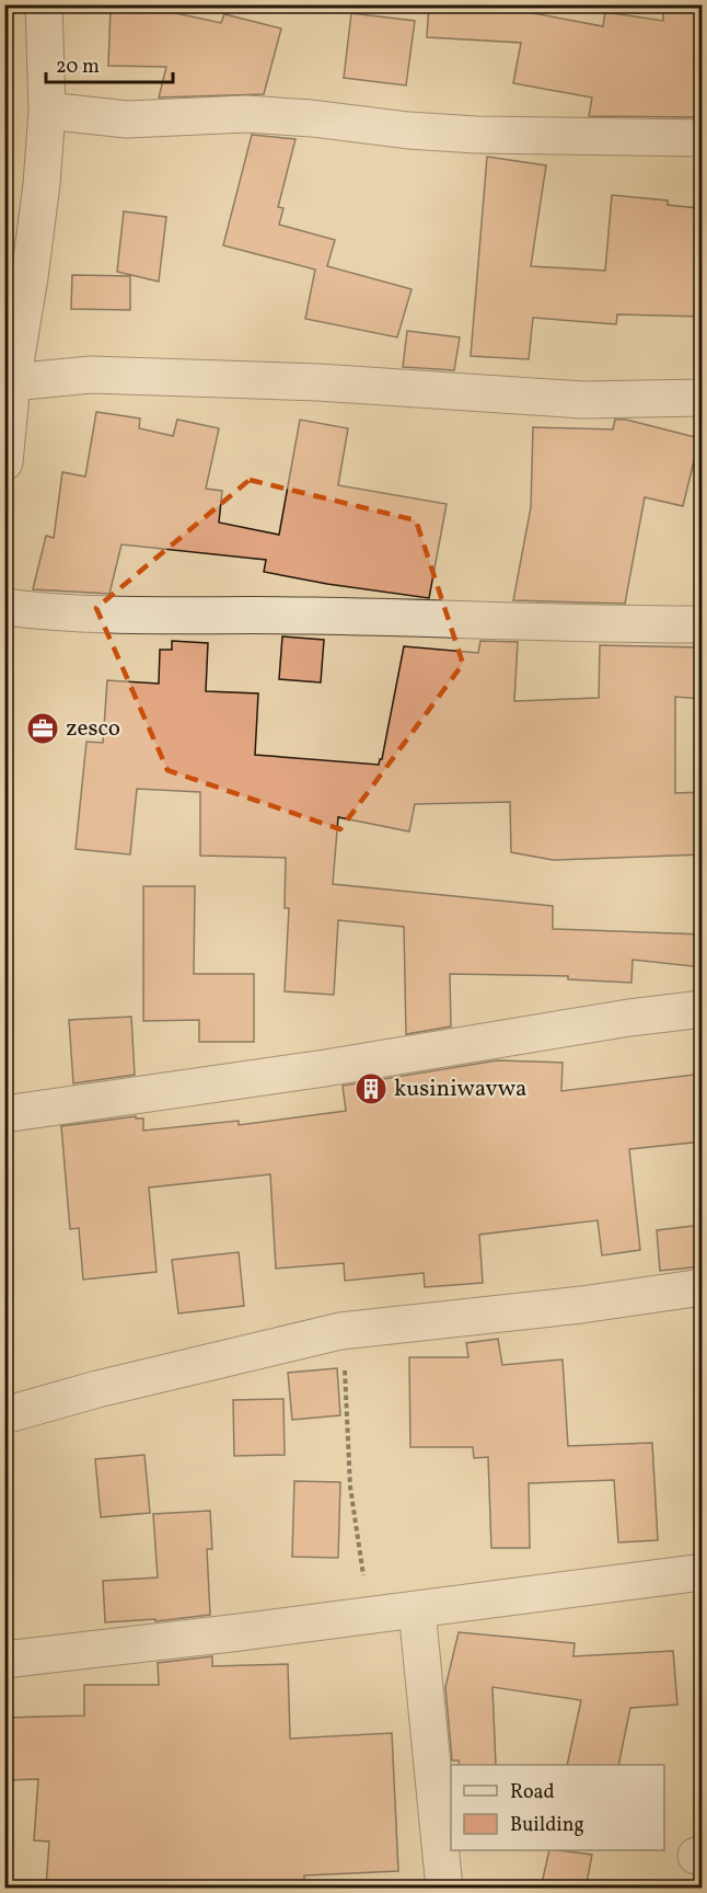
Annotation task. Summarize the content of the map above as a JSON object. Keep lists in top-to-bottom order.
{
  "places": {
    "office": ["zesco"],
    "building": ["kusiniwavwa"]
  },
  "legend": ["Road", "Building"],
  "scale_bar": "20 m"
}
